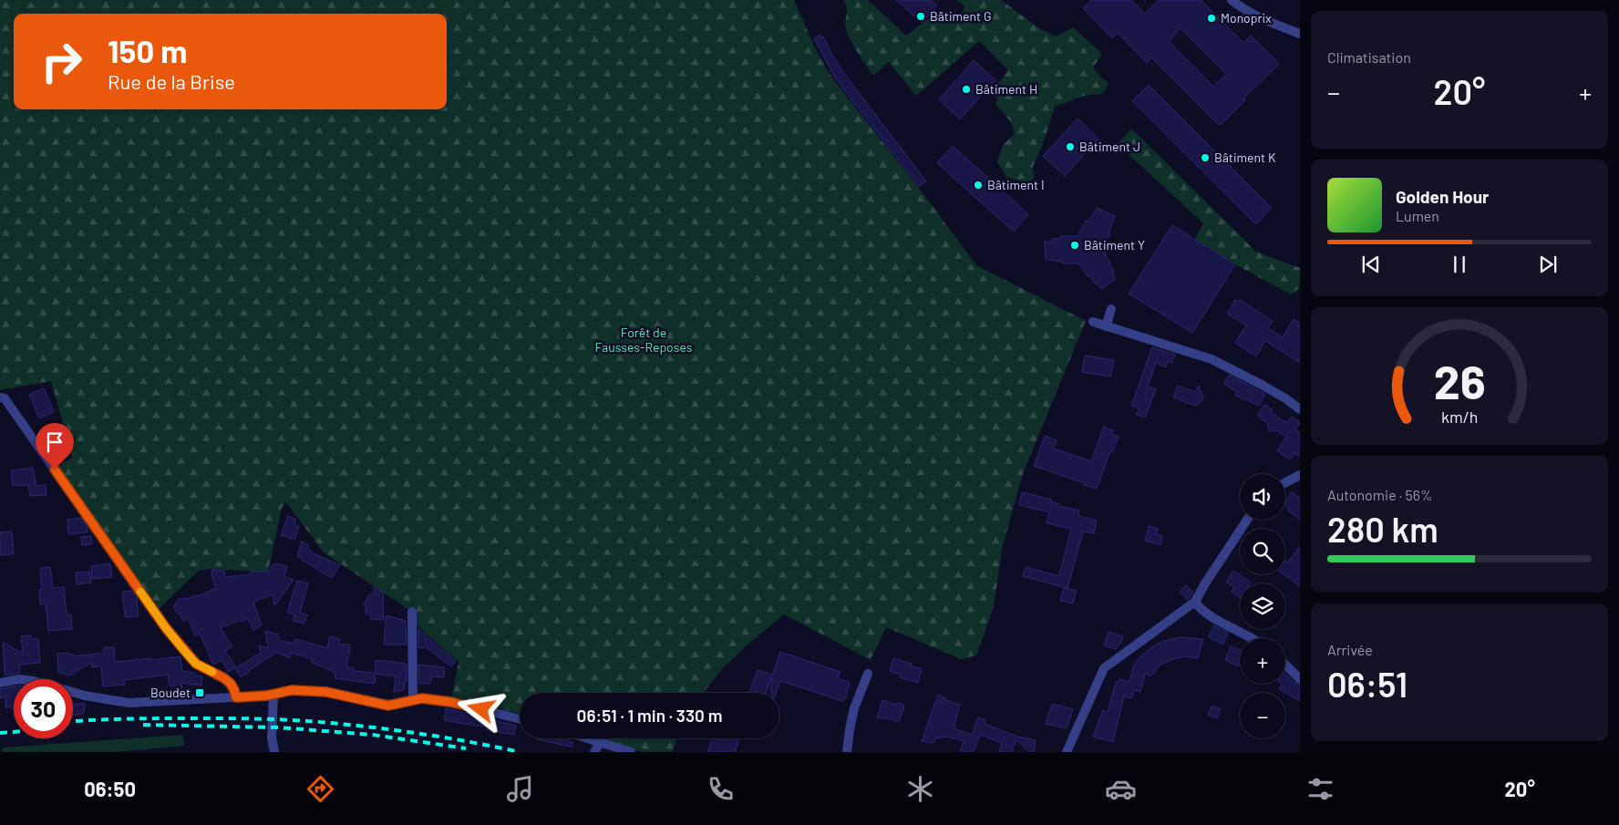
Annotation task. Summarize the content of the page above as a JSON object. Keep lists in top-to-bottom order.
{
  "parks": ["Forêt de Fausses-Reposes"],
  "places": {
    "other": [
      "Bâtiment G",
      "Monoprix",
      "Bâtiment H",
      "Bâtiment J",
      "Bâtiment K",
      "Bâtiment I",
      "Bâtiment Y"
    ],
    "transit": ["Boudet"]
  },
  "page": {
    "tile": [
      "Climatisation",
      ["Autonomie · 56%", "280 km"],
      ["Arrivée", "06:51"]
    ],
    "turn": ["150 m", "Rue de la Brise"],
    "heat": ["−", "20°", "+"],
    "song": ["Golden Hour", "Lumen"],
    "map_buttons": ["+", "−"],
    "limit": "30",
    "trip": "06:51 · 1 min · 330 m",
    "tabs": ["06:50", "20°"],
    "gauge": ["26", "km/h"]
  }
}
